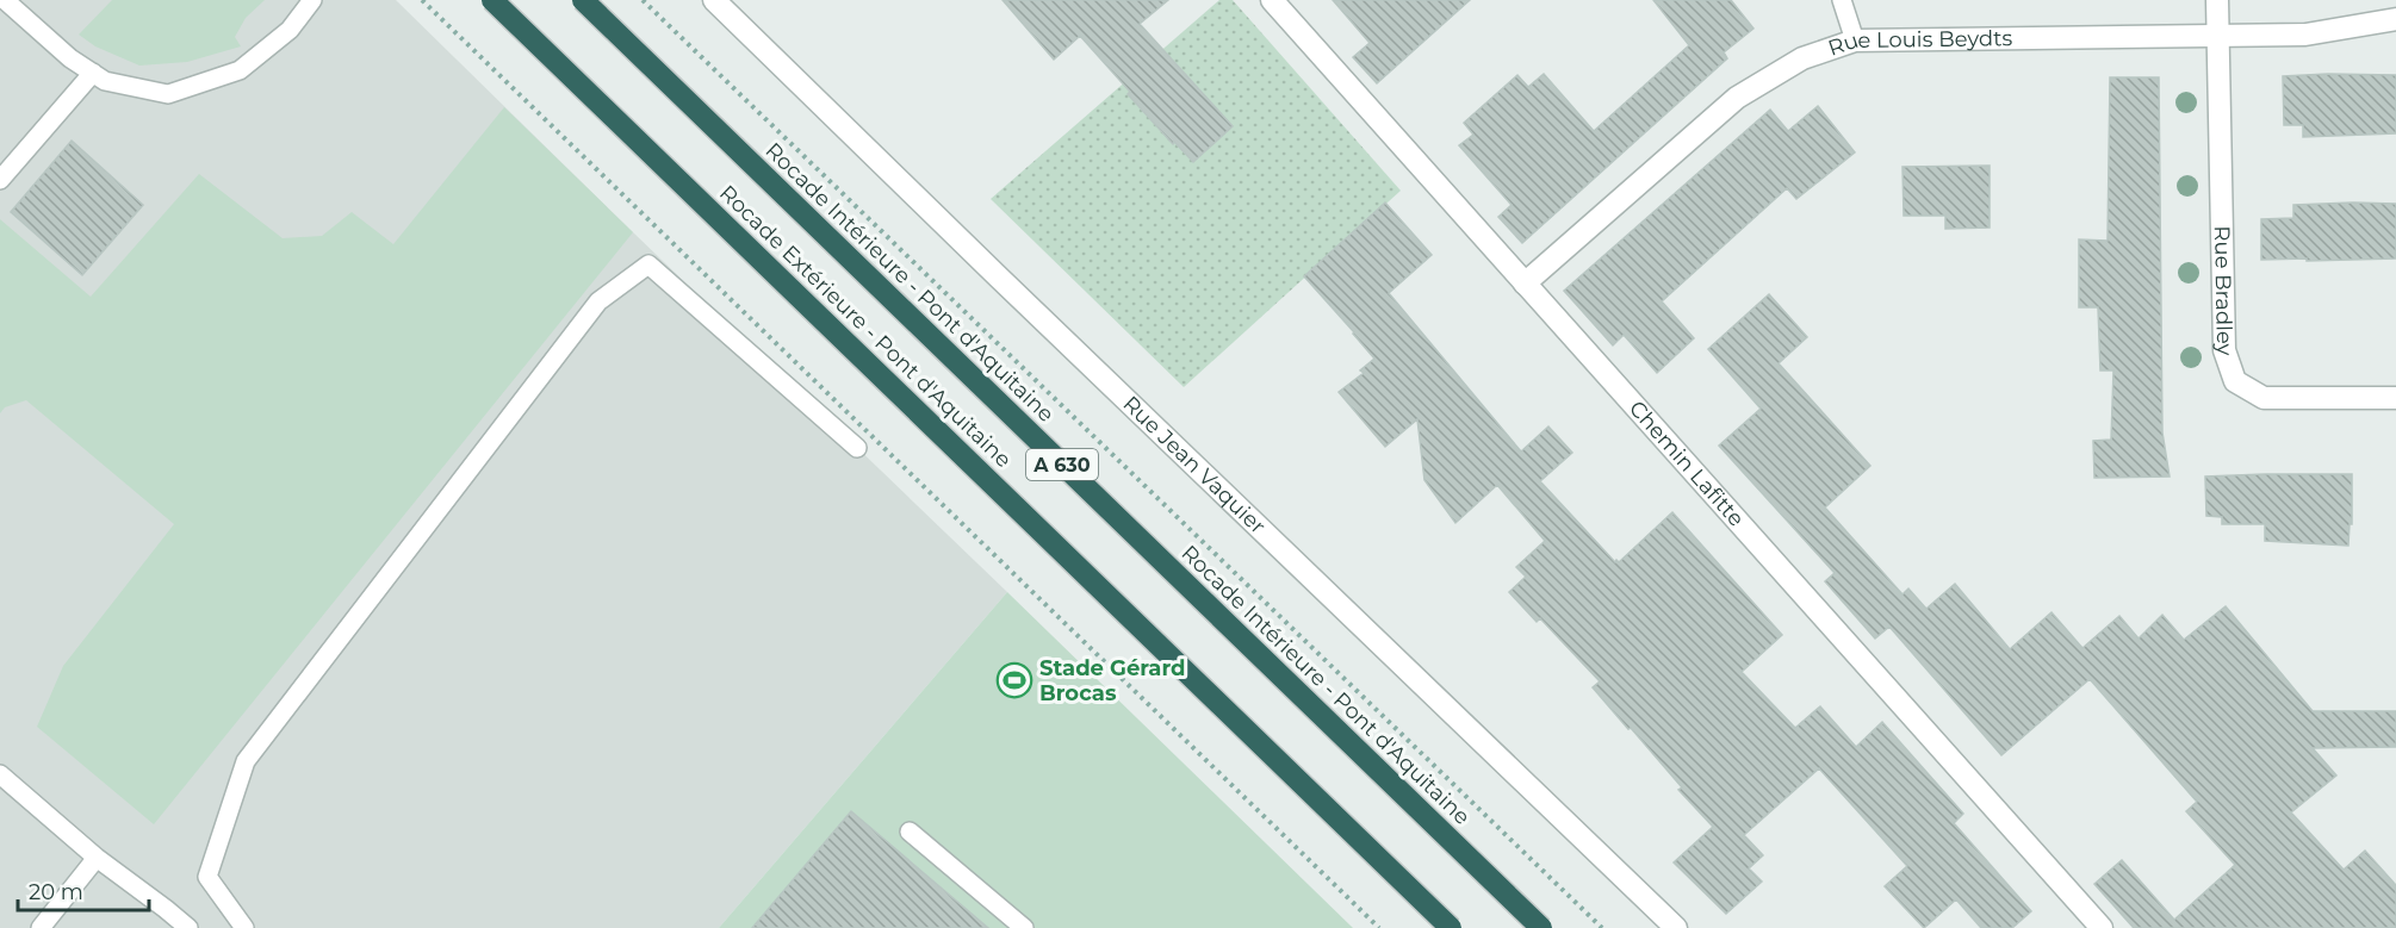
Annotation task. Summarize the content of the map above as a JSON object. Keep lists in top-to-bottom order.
{
  "streets": {
    "highway": ["Rocade Intérieure - Pont d'Aquitaine", "Rocade Extérieure - Pont d'Aquitaine", "A 630"],
    "street": [
      "Rue Louis Beydts",
      "Rue Bradley",
      "Rue Jean Vaquier",
      "Chemin Lafitte"
    ]
  },
  "crossings": [
    ["Rue Louis Beydts", "Rue Bradley"],
    ["Rue Louis Beydts", "Chemin Lafitte"]
  ],
  "places": {
    "sports": ["Stade Gérard Brocas"]
  },
  "scale_bar": "20 m"
}
